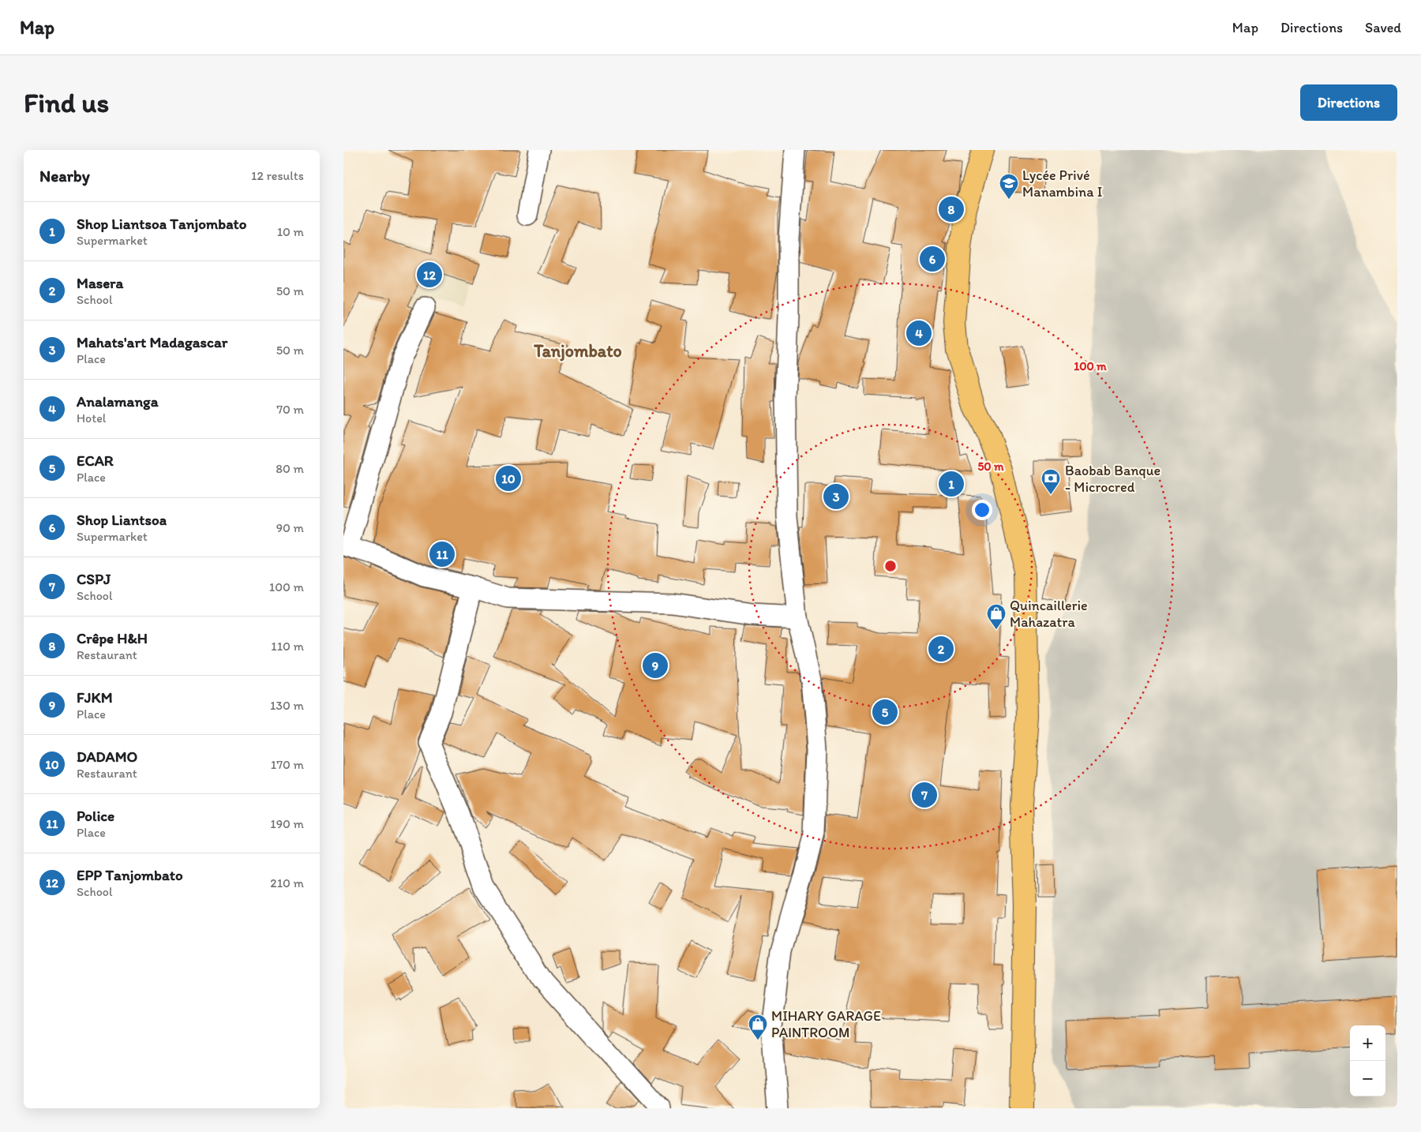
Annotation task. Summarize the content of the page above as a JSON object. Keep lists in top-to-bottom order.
{
  "districts": ["Tanjombato"],
  "places": {
    "school or university": ["Lycée Privé Manambina I"],
    "bank": ["Baobab Banque - Microcred"],
    "shop": ["Quincaillerie Mahazatra", "MIHARY GARAGE PAINTROOM"]
  },
  "page": {
    "header": "Map",
    "nav": ["Map", "Directions", "Saved"],
    "buttons": "Directions",
    "title": "Find us",
    "heading": ["Nearby", "12 results"],
    "pins": [
      "8",
      "6",
      "12",
      "4",
      "10",
      "1",
      "3",
      "11",
      "2",
      "9",
      "5",
      "7"
    ],
    "list": [
      {
        "mark": "1",
        "name": "Shop Liantsoa Tanjombato",
        "note": "Supermarket",
        "value": "10 m"
      },
      {
        "mark": "2",
        "name": "Masera",
        "note": "School",
        "value": "50 m"
      },
      {
        "mark": "3",
        "name": "Mahats'art Madagascar",
        "note": "Place",
        "value": "50 m"
      },
      {
        "mark": "4",
        "name": "Analamanga",
        "note": "Hotel",
        "value": "70 m"
      },
      {
        "mark": "5",
        "name": "ECAR",
        "note": "Place",
        "value": "80 m"
      },
      {
        "mark": "6",
        "name": "Shop Liantsoa",
        "note": "Supermarket",
        "value": "90 m"
      },
      {
        "mark": "7",
        "name": "CSPJ",
        "note": "School",
        "value": "100 m"
      },
      {
        "mark": "8",
        "name": "Crêpe H&H",
        "note": "Restaurant",
        "value": "110 m"
      },
      {
        "mark": "9",
        "name": "FJKM",
        "note": "Place",
        "value": "130 m"
      },
      {
        "mark": "10",
        "name": "DADAMO",
        "note": "Restaurant",
        "value": "170 m"
      },
      {
        "mark": "11",
        "name": "Police",
        "note": "Place",
        "value": "190 m"
      },
      {
        "mark": "12",
        "name": "EPP Tanjombato",
        "note": "School",
        "value": "210 m"
      }
    ],
    "map_buttons": ["+", "−"]
  },
  "rings": ["100 m", "50 m"]
}
